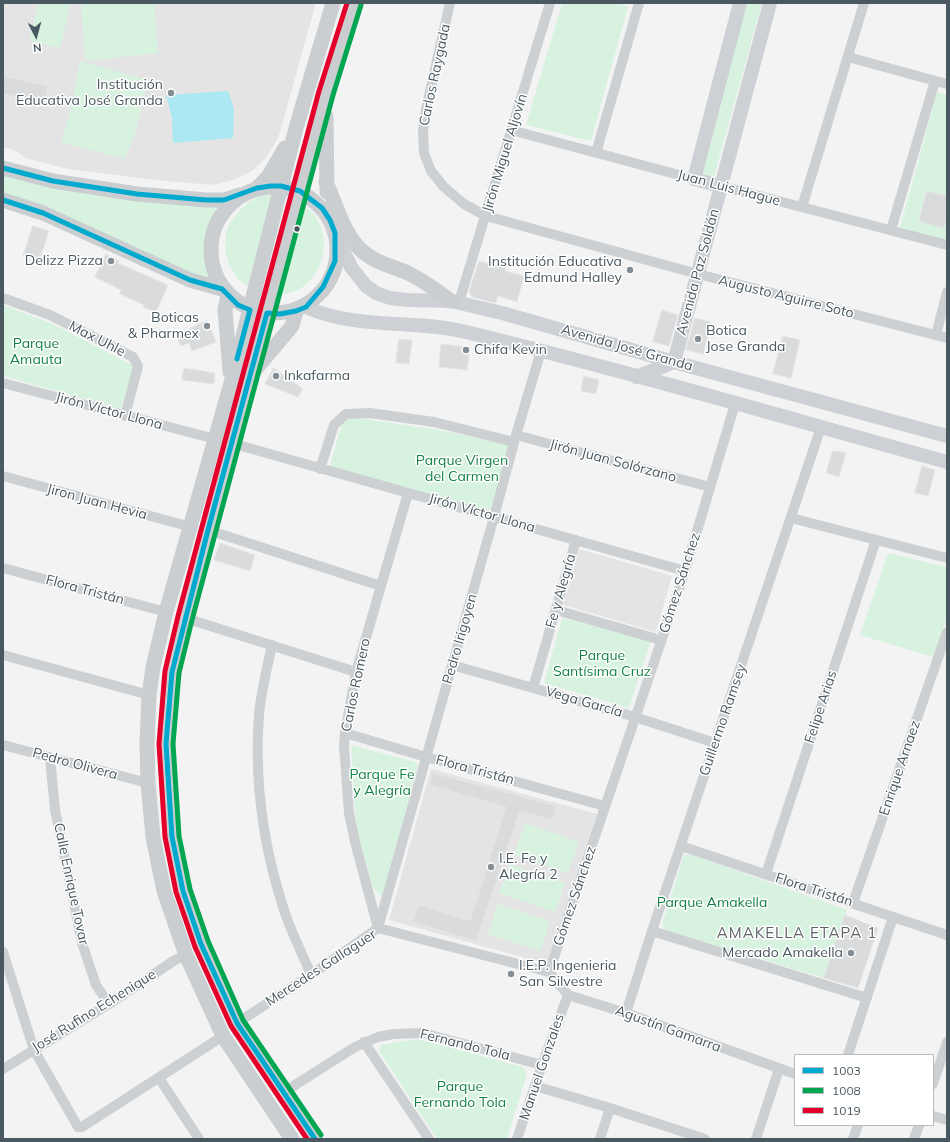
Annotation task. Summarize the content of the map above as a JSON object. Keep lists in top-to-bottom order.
{
  "streets": {
    "main road": ["Juan Luis Hague", "Avenida Paz Soldán", "Avenida José Granda"],
    "street": [
      "Carlos Raygada",
      "Jirón Miguel Aljovín",
      "Augusto Aguirre Soto",
      "Max Uhle",
      "Jirón Víctor Llona",
      "Jirón Juan Solórzano",
      "Jiron Juan Hevia",
      "Gómez Sánchez",
      "Flora Tristán",
      "Fe y Alegría",
      "Pedro Irigoyen",
      "Carlos Romero",
      "Vega García",
      "Felipe Arias",
      "Guillermo Ramsey",
      "Pedro Olivera",
      "Enrique Arnaez",
      "Calle Enrique Tovar",
      "Mercedes Gallaguer",
      "José Rufino Echenique",
      "Agustín Gamarra",
      "Fernando Tola",
      "Manuel Gonzales"
    ]
  },
  "crossings": [
    ["Carlos Raygada", "Jirón Miguel Aljovín"],
    ["Carlos Raygada", "Augusto Aguirre Soto"],
    ["Jirón Miguel Aljovín", "Juan Luis Hague"],
    ["Jirón Miguel Aljovín", "Augusto Aguirre Soto"],
    ["Jirón Miguel Aljovín", "Avenida José Granda"],
    ["Juan Luis Hague", "Avenida Paz Soldán"],
    ["Avenida Paz Soldán", "Augusto Aguirre Soto"],
    ["Avenida Paz Soldán", "Avenida José Granda"],
    ["Max Uhle", "Jirón Víctor Llona"],
    ["Avenida José Granda", "Gómez Sánchez"],
    ["Avenida José Granda", "Pedro Irigoyen"],
    ["Avenida José Granda", "Guillermo Ramsey"],
    ["Jirón Víctor Llona", "Jirón Juan Solórzano"],
    ["Jirón Víctor Llona", "Gómez Sánchez"],
    ["Jirón Víctor Llona", "Fe y Alegría"],
    ["Jirón Víctor Llona", "Pedro Irigoyen"],
    ["Jirón Víctor Llona", "Carlos Romero"],
    ["Jirón Juan Solórzano", "Gómez Sánchez"],
    ["Jirón Juan Solórzano", "Pedro Irigoyen"],
    ["Gómez Sánchez", "Flora Tristán"],
    ["Gómez Sánchez", "Vega García"],
    ["Gómez Sánchez", "Mercedes Gallaguer"],
    ["Flora Tristán", "Pedro Irigoyen"],
    ["Flora Tristán", "Carlos Romero"],
    ["Flora Tristán", "Felipe Arias"],
    ["Flora Tristán", "Guillermo Ramsey"],
    ["Flora Tristán", "Enrique Arnaez"],
    ["Fe y Alegría", "Vega García"],
    ["Pedro Irigoyen", "Carlos Romero"],
    ["Pedro Irigoyen", "Vega García"],
    ["Pedro Irigoyen", "Mercedes Gallaguer"],
    ["Carlos Romero", "Mercedes Gallaguer"],
    ["Vega García", "Guillermo Ramsey"],
    ["Guillermo Ramsey", "Agustín Gamarra"],
    ["Pedro Olivera", "Calle Enrique Tovar"],
    ["Calle Enrique Tovar", "José Rufino Echenique"],
    ["Agustín Gamarra", "Manuel Gonzales"],
    ["Fernando Tola", "Manuel Gonzales"]
  ],
  "districts": ["AMAKELLA ETAPA 1"],
  "parks": [
    "Parque Amauta",
    "Parque Virgen del Carmen",
    "Parque Santísima Cruz",
    "Parque Fe y Alegría",
    "Parque Amakella",
    "Parque Fernando Tola"
  ],
  "places": [
    "Institución Educativa José Granda",
    "Delizz Pizza",
    "Institución Educativa Edmund Halley",
    "Boticas & Pharmex",
    "Botica Jose Granda",
    "Chifa Kevin",
    "Inkafarma",
    "I.E. Fe y Alegría 2",
    "Mercado Amakella",
    "I.E.P. Ingenieria San Silvestre"
  ],
  "lines": ["transit line 1019", "transit line 1008", "transit line 1003"],
  "legend": ["1003", "1008", "1019"],
  "north": "bottom"
}
